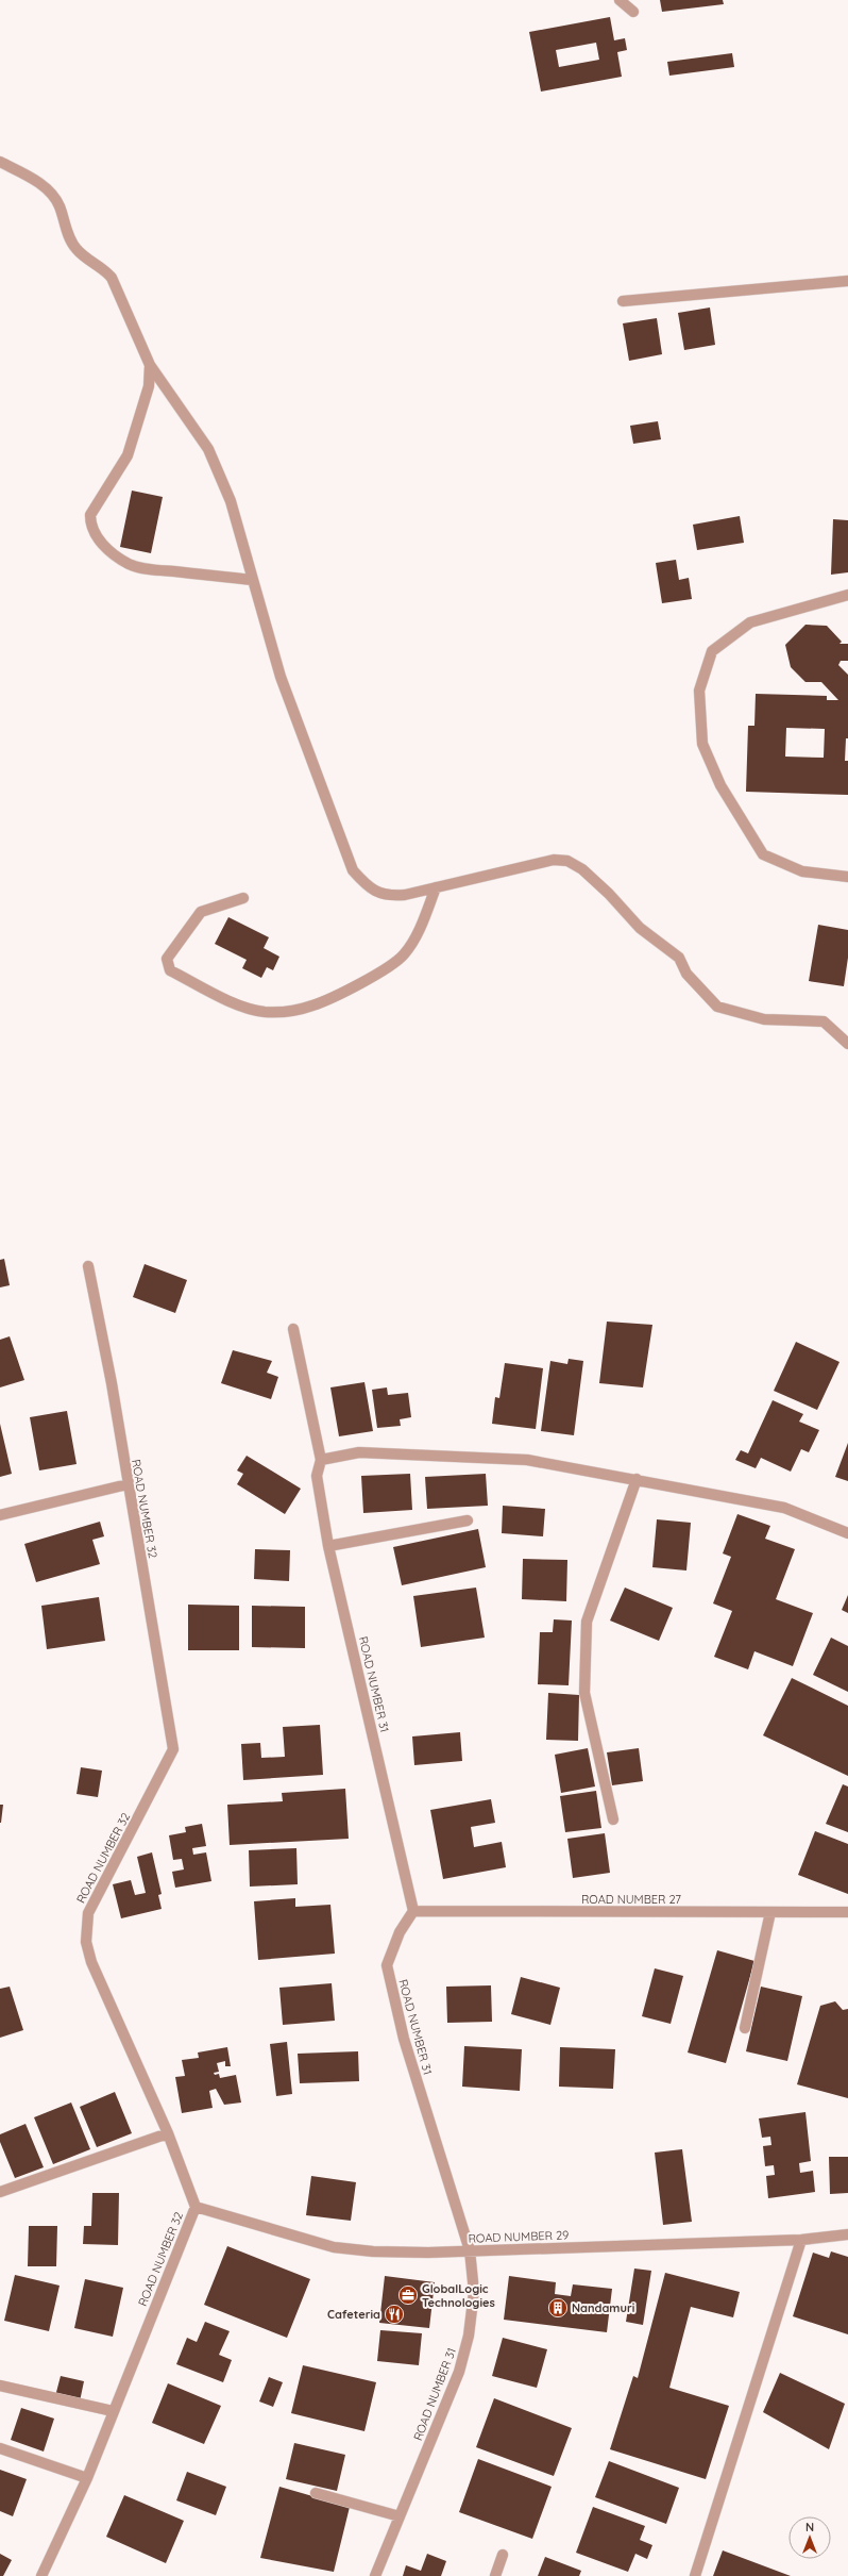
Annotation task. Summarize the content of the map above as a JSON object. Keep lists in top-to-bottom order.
{
  "streets": {
    "street": [
      "ROAD NUMBER 32",
      "ROAD NUMBER 31",
      "ROAD NUMBER 27",
      "ROAD NUMBER 29"
    ]
  },
  "crossings": [
    ["ROAD NUMBER 32", "ROAD NUMBER 29"],
    ["ROAD NUMBER 31", "ROAD NUMBER 27"],
    ["ROAD NUMBER 31", "ROAD NUMBER 29"]
  ],
  "places": {
    "office": ["GlobalLogic Technologies"],
    "building": ["Nandamuri"],
    "restaurant": ["Cafeteria"]
  },
  "north": "top"
}
